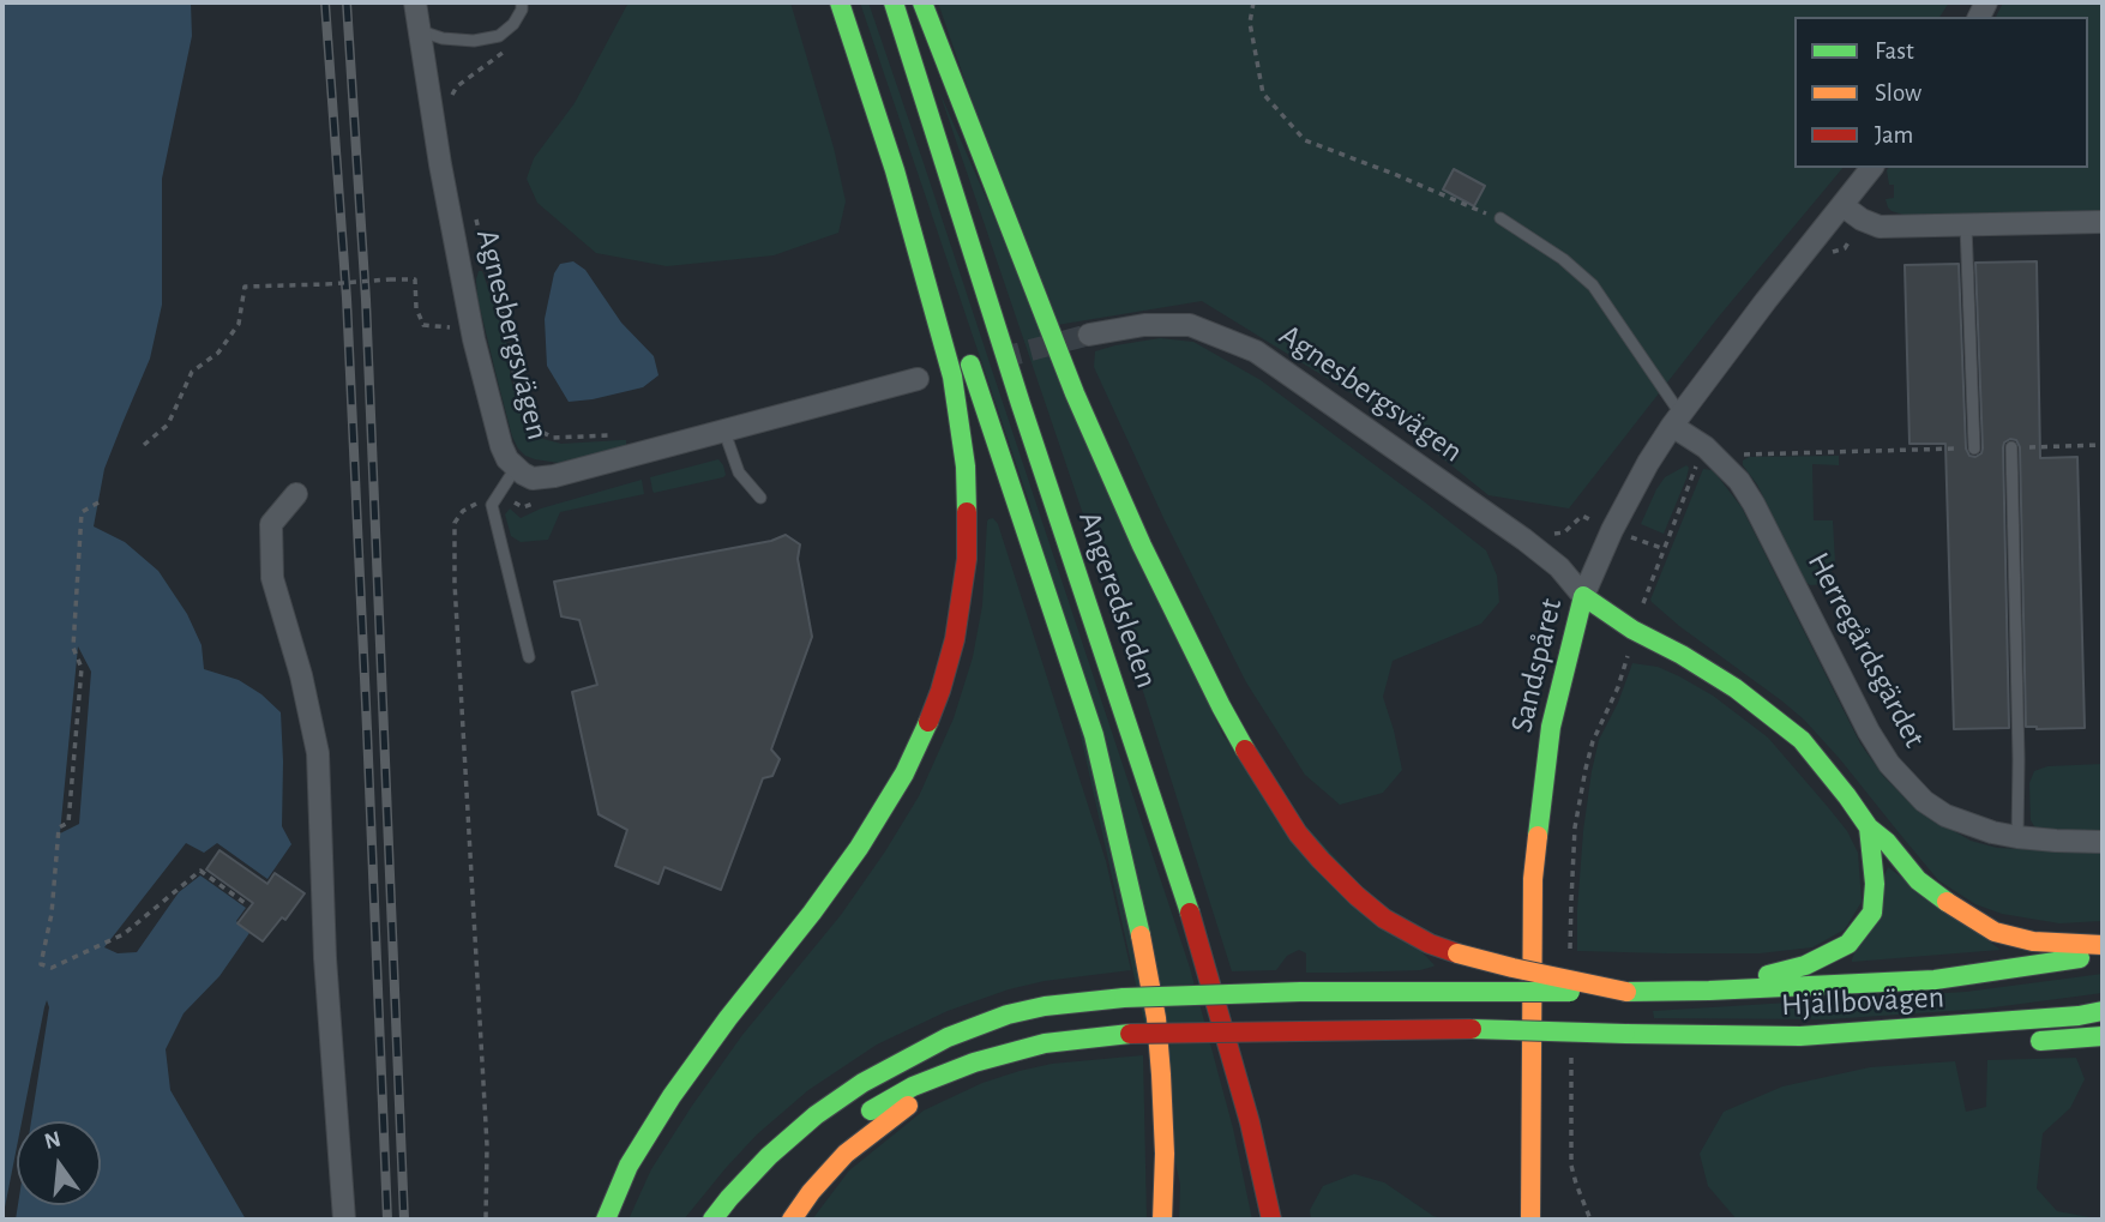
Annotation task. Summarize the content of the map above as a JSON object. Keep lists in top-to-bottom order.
{
  "streets": {
    "main road": ["Angeredsleden", "Sandspåret", "Hjällbovägen"],
    "street": ["Agnesbergsvägen", "Herregårdsgärdet"]
  },
  "crossings": [
    ["Agnesbergsvägen", "Sandspåret"],
    ["Herregårdsgärdet", "Sandspåret"]
  ],
  "legend": ["Fast", "Slow", "Jam"],
  "north": "top"
}
